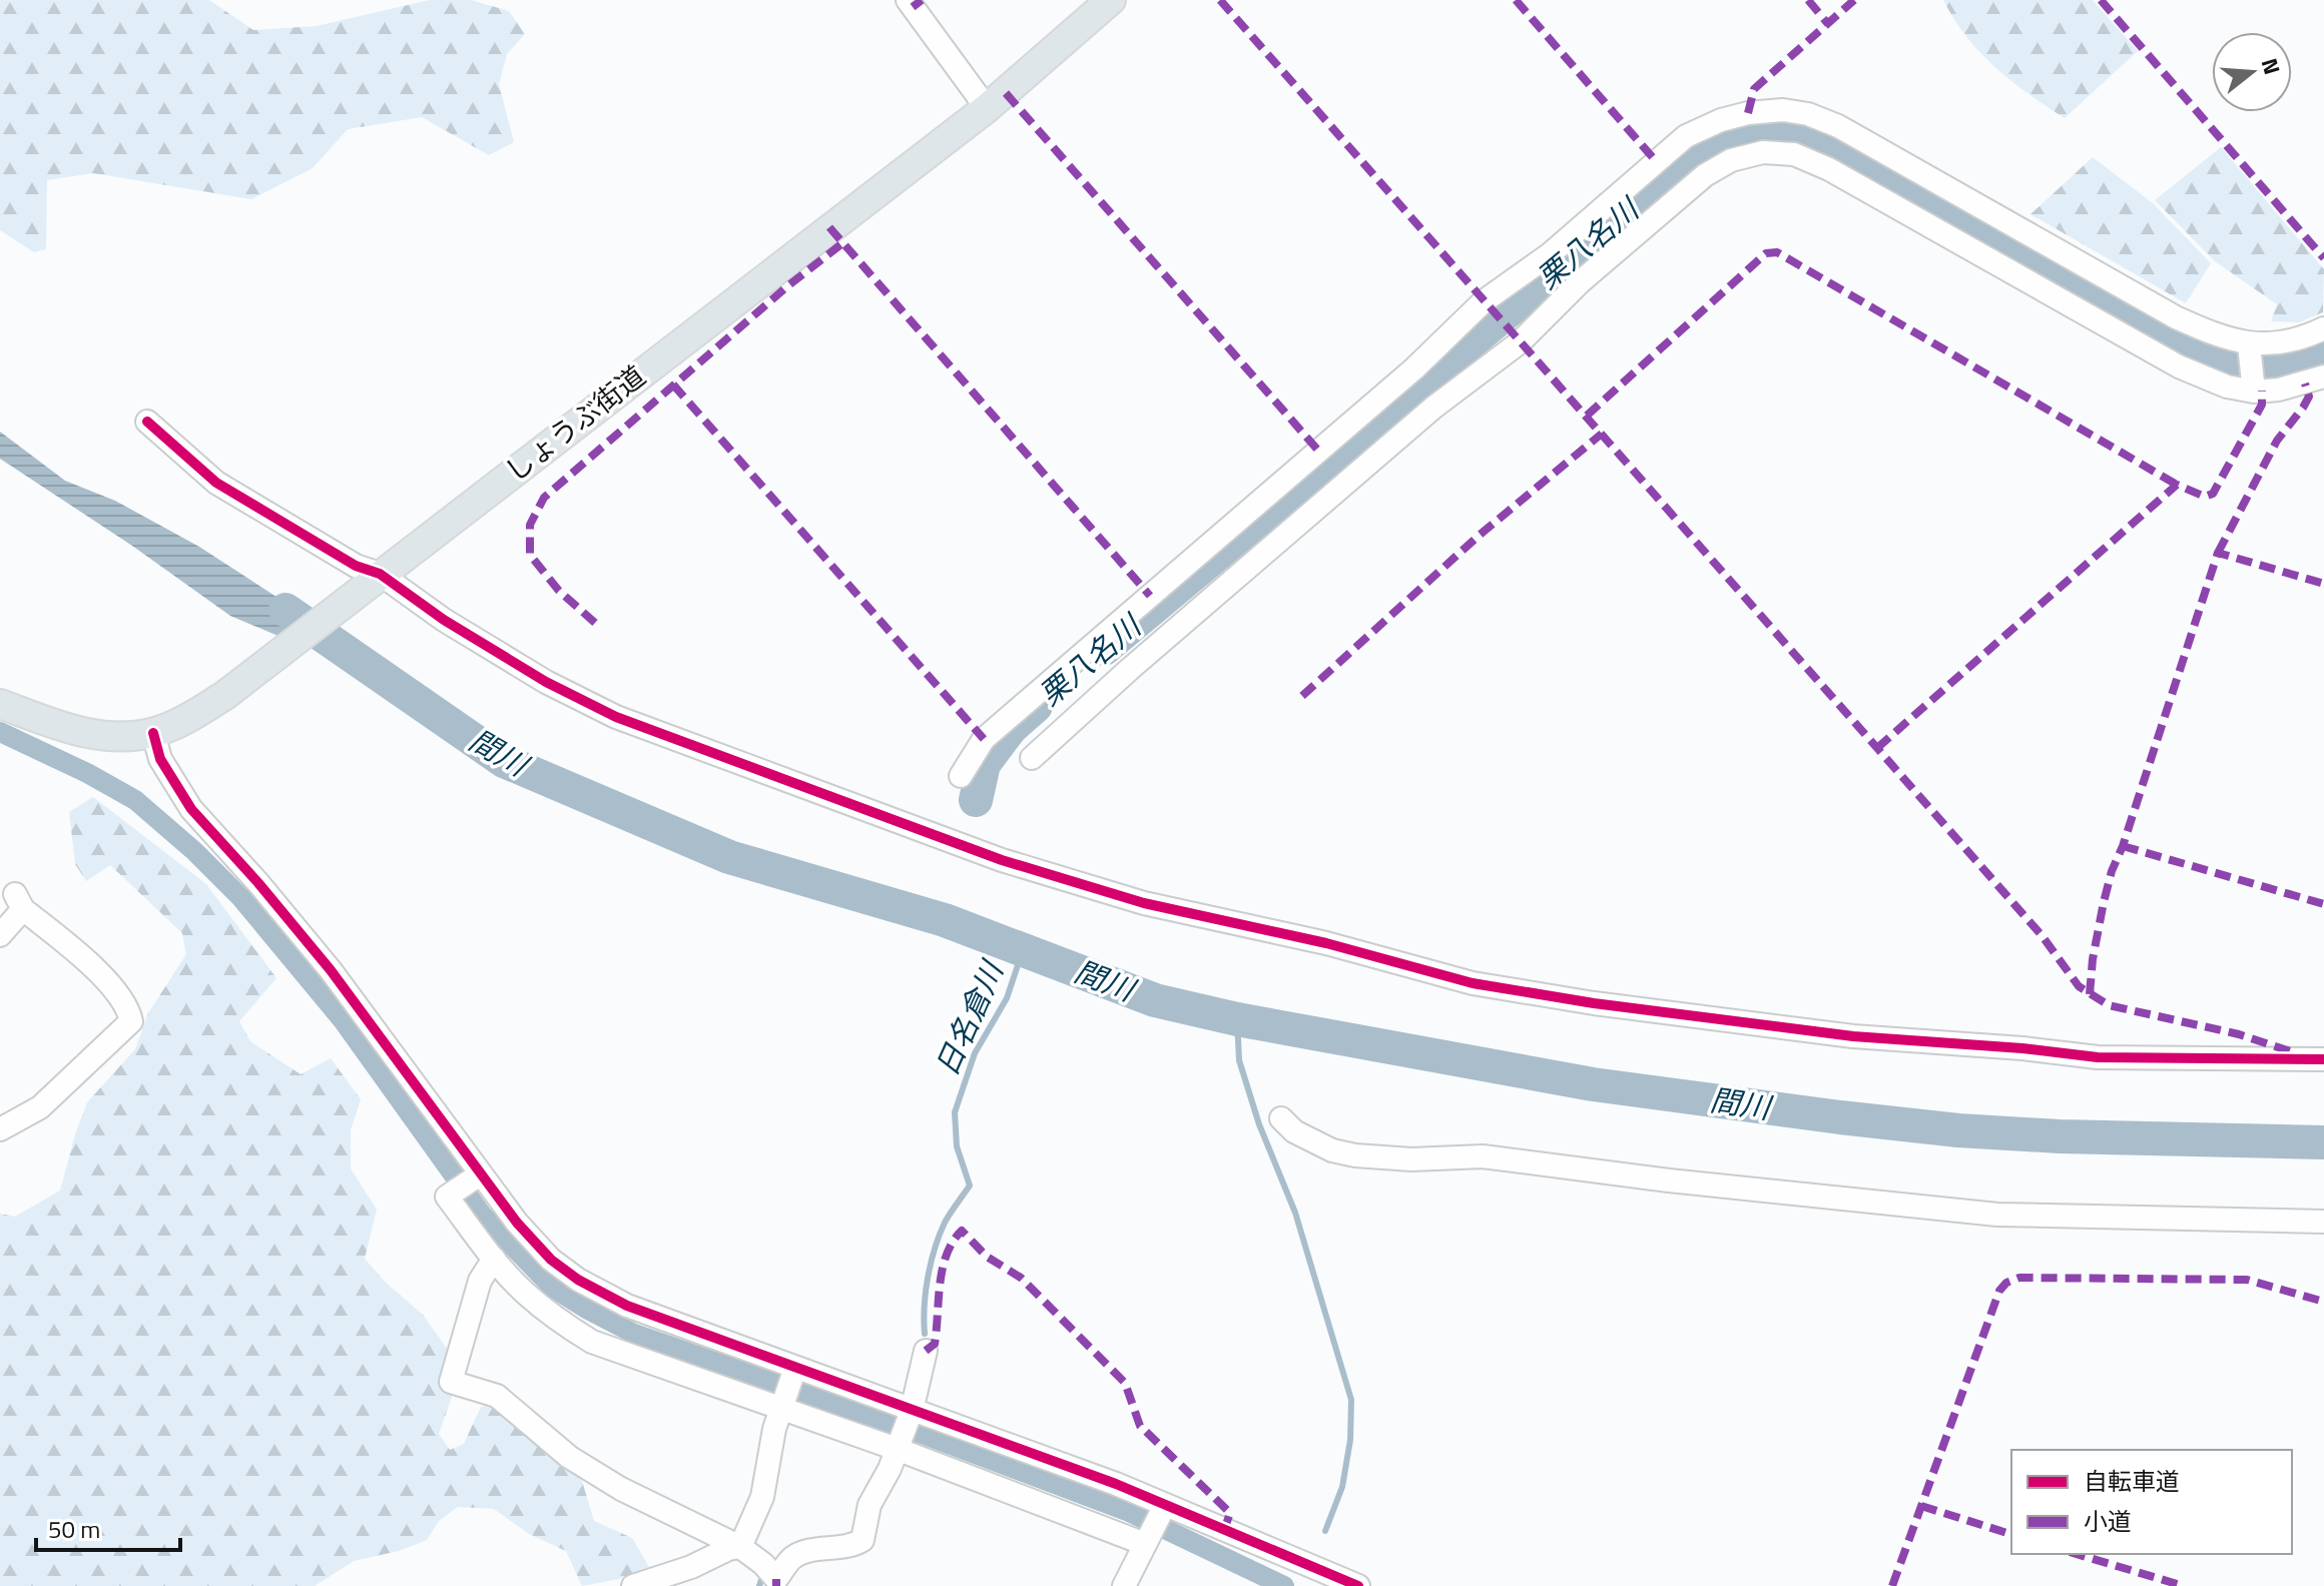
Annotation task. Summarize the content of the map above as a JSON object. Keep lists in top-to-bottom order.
{
  "streets": {
    "main road": ["しょうぶ街道"]
  },
  "water": ["栗八名川", "間川", "日名倉川"],
  "legend": ["自転車道", "小道"],
  "scale_bar": "50 m",
  "north": "right"
}
